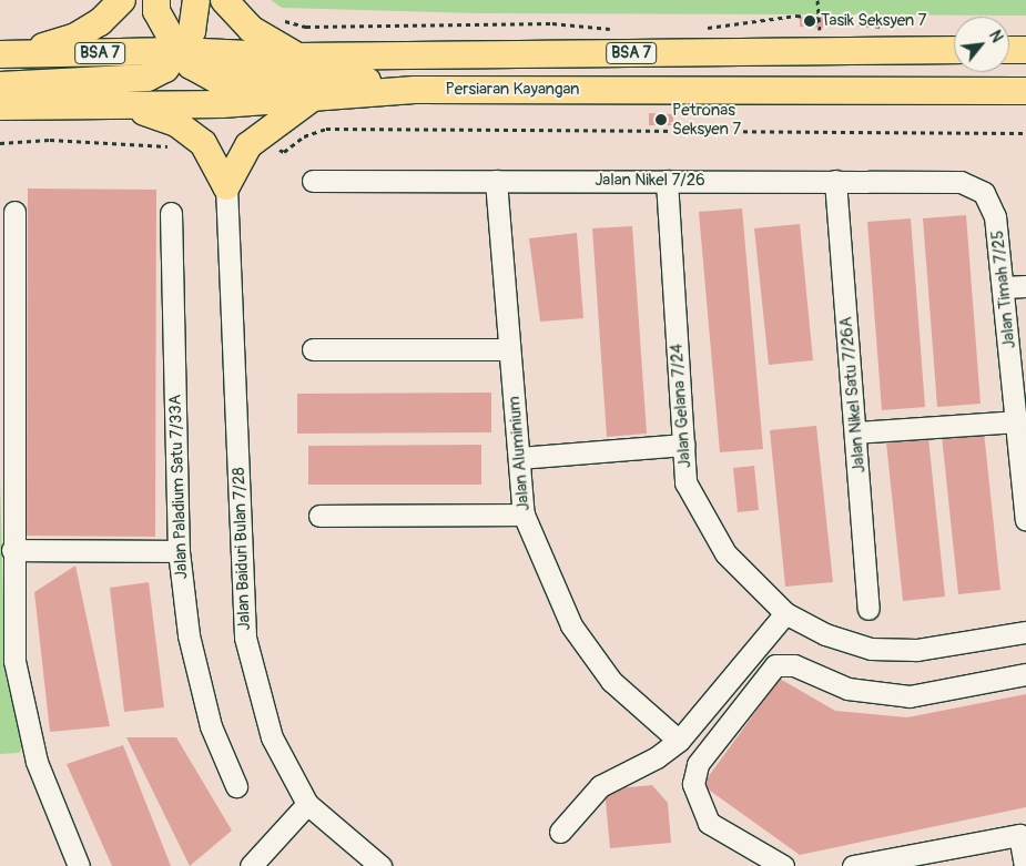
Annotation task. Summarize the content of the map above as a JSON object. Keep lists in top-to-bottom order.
{
  "streets": {
    "main road": ["BSA 7", "Persiaran Kayangan"],
    "street": [
      "Jalan Nikel 7/26",
      "Jalan Timah 7/25",
      "Jalan Nikel Satu 7/26A",
      "Jalan Gelana 7/24",
      "Jalan Aluminium",
      "Jalan Paladium Satu 7/33A",
      "Jalan Baiduri Bulan 7/28"
    ]
  },
  "crossings": [
    ["Jalan Nikel 7/26", "Jalan Timah 7/25"],
    ["Jalan Nikel 7/26", "Jalan Nikel Satu 7/26A"],
    ["Jalan Nikel 7/26", "Jalan Gelana 7/24"],
    ["Jalan Nikel 7/26", "Jalan Aluminium"]
  ],
  "places": ["Tasik Seksyen 7", "Petronas Seksyen 7"],
  "north": "top right"
}
